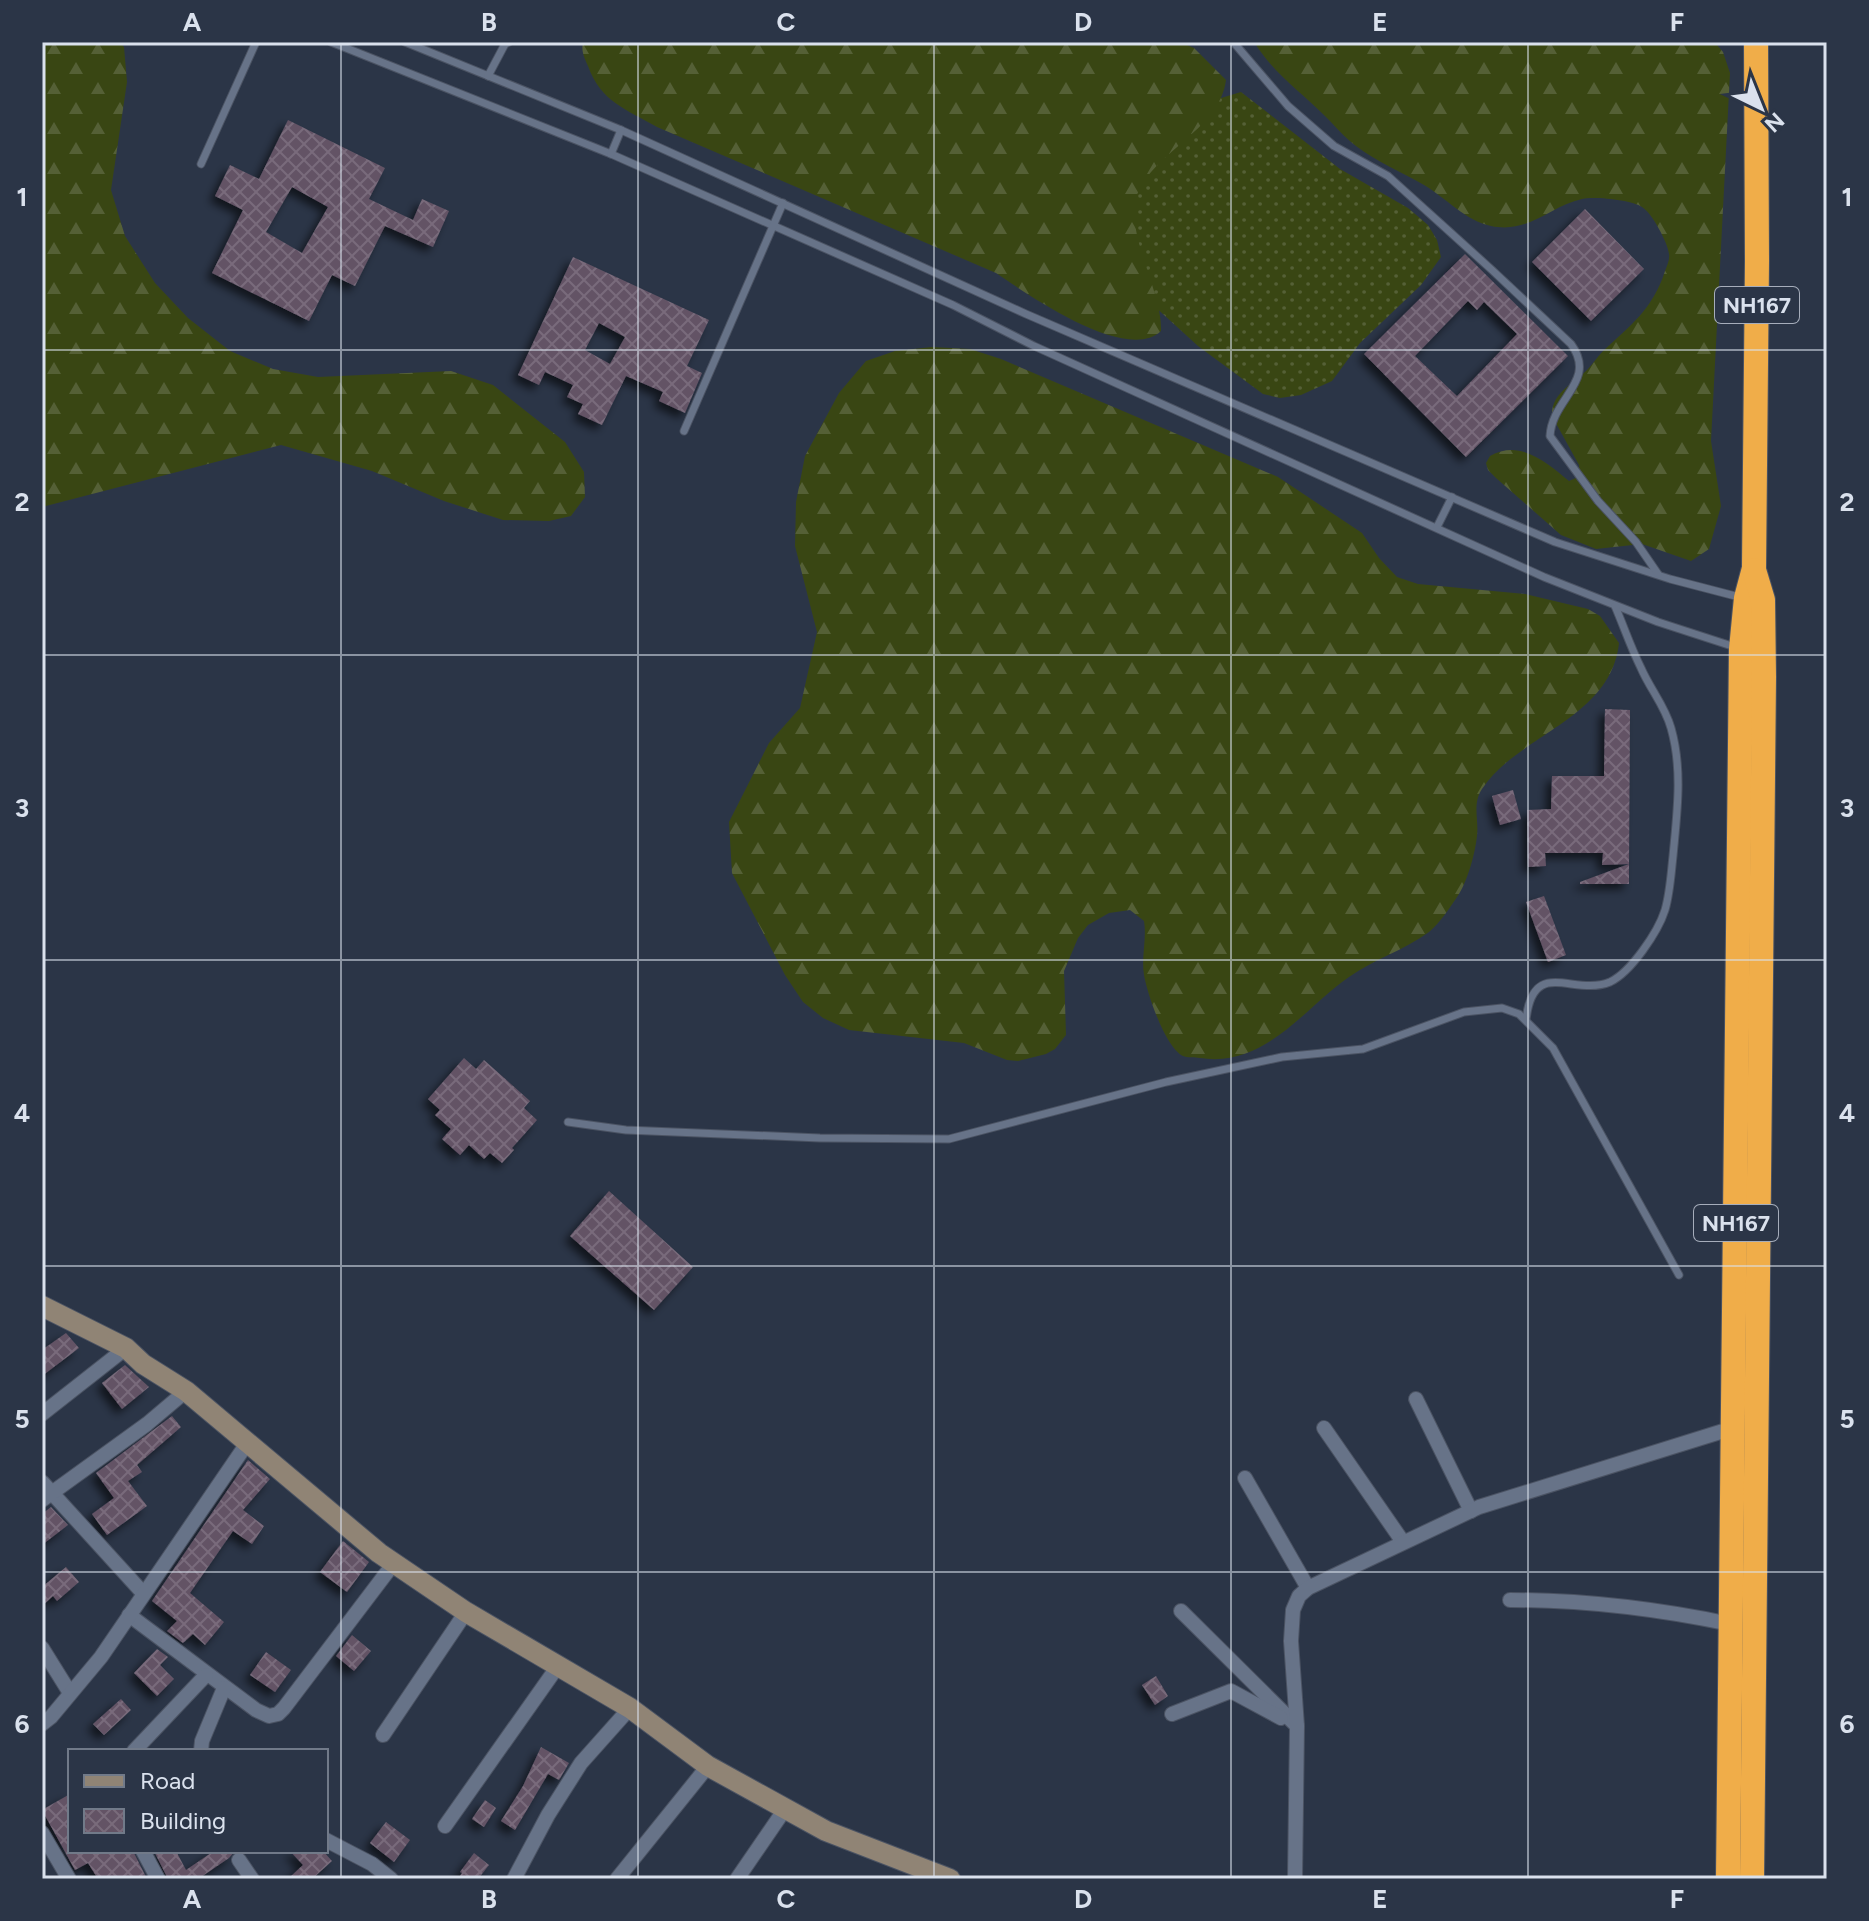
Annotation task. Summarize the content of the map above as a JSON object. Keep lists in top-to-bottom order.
{
  "streets": {
    "highway": ["NH167"]
  },
  "legend": ["Road", "Building"],
  "north": "bottom right",
  "grid": {
    "columns": [
      "A",
      "B",
      "C",
      "D",
      "E",
      "F"
    ],
    "rows": [
      "1",
      "2",
      "3",
      "4",
      "5",
      "6"
    ]
  }
}
